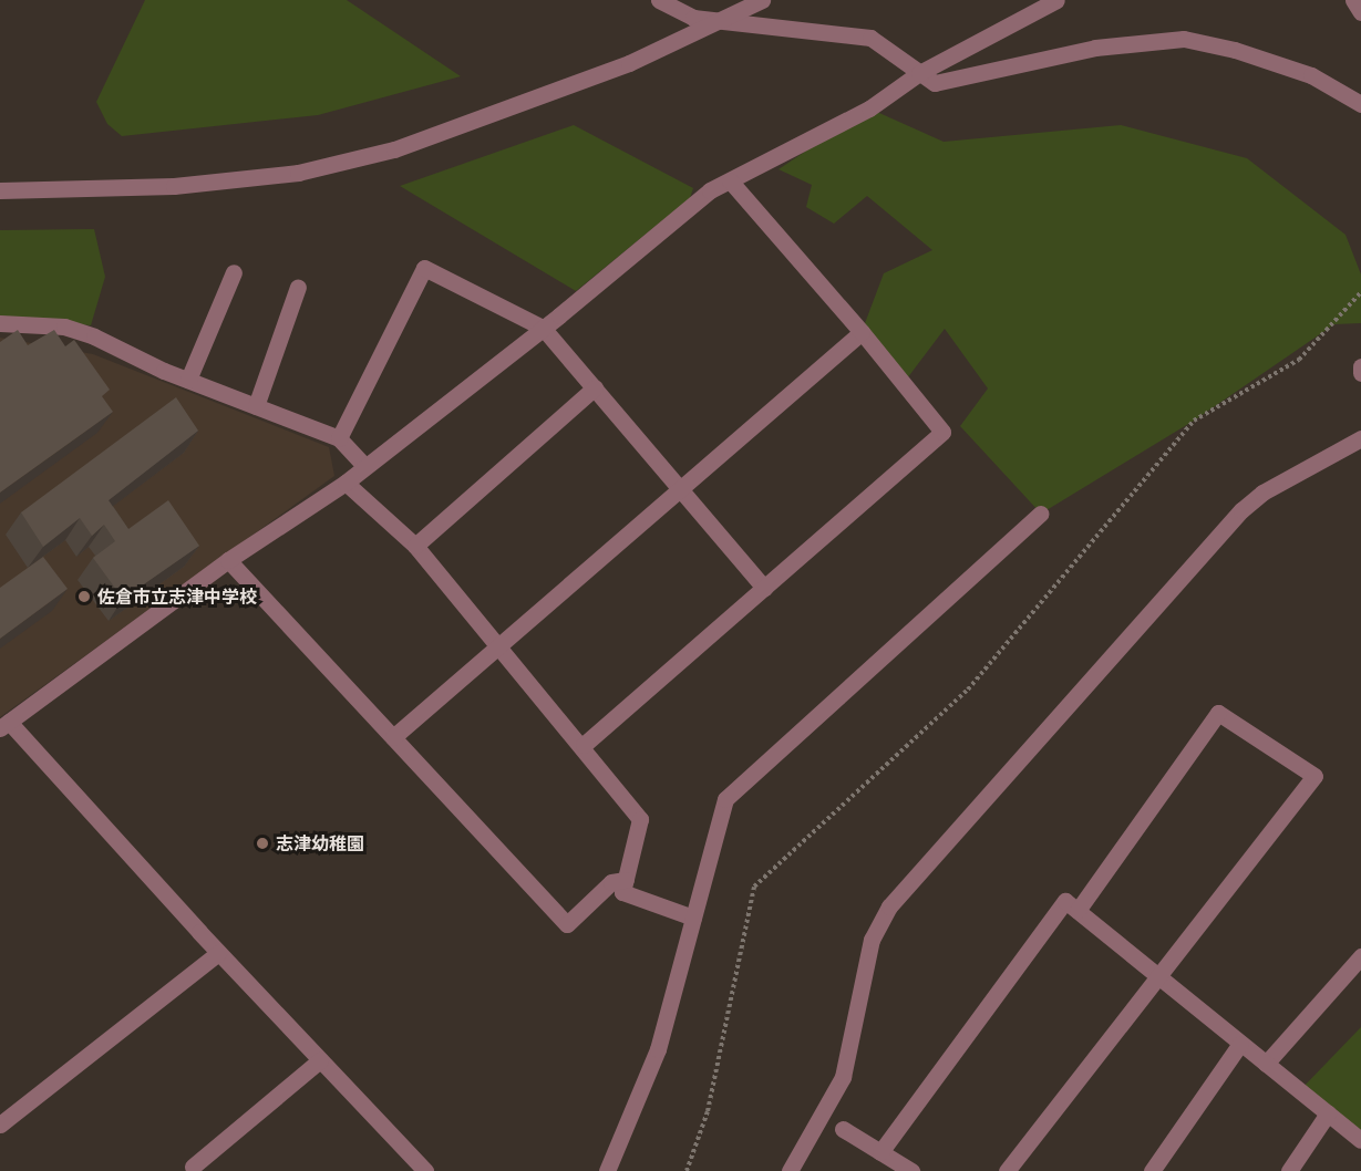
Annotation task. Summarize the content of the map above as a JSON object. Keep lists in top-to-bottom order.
{
  "places": ["佐倉市立志津中学校", "志津幼稚園"]
}
